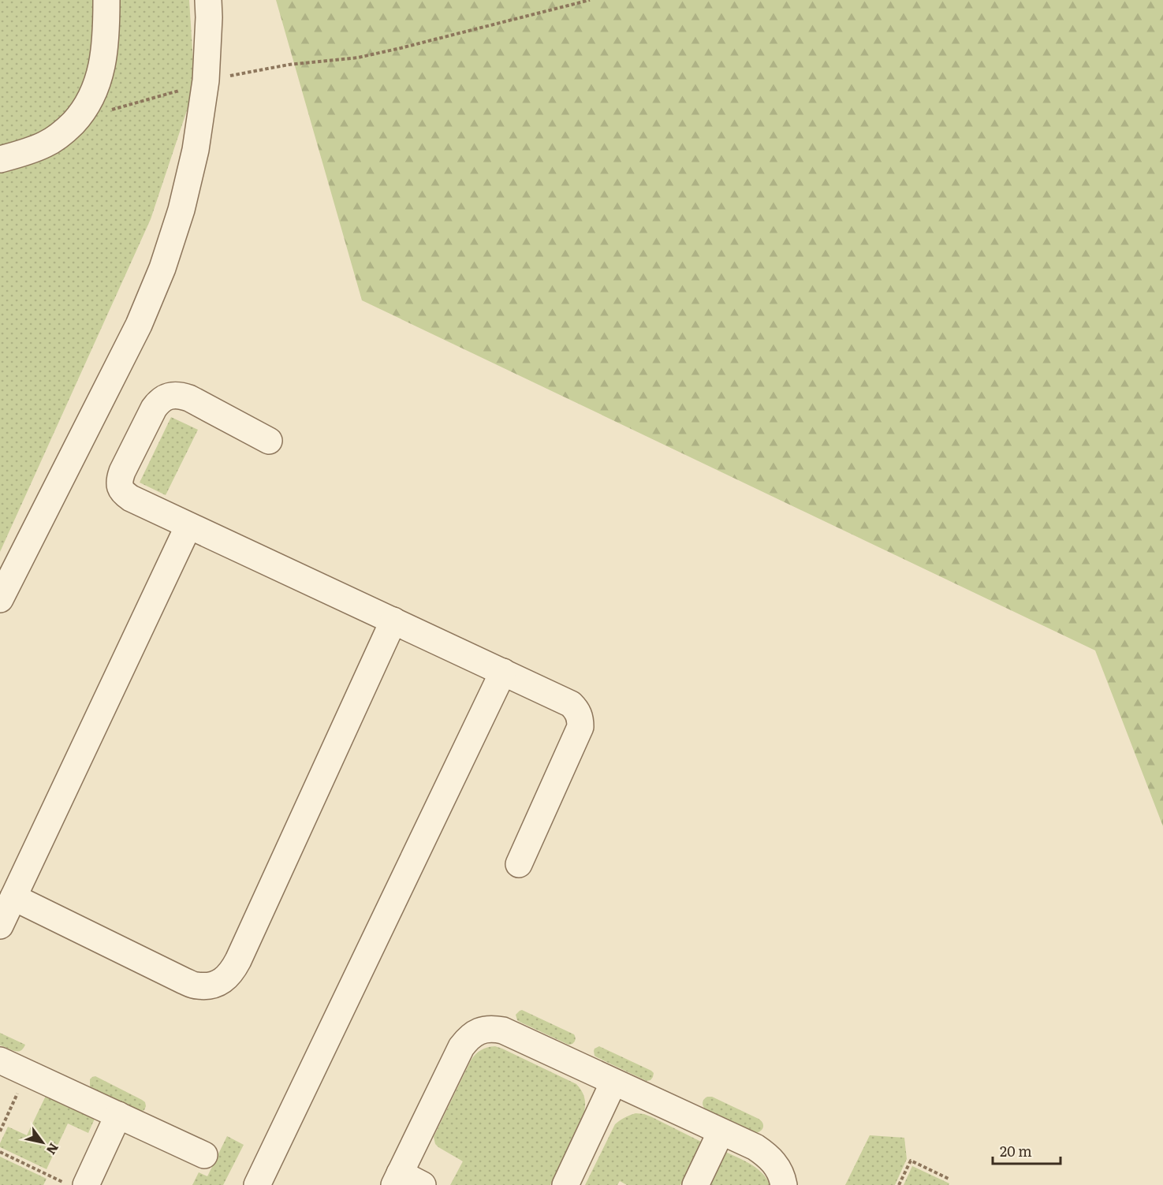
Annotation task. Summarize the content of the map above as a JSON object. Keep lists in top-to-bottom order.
{
  "scale_bar": "20 m",
  "north": "bottom right"
}
